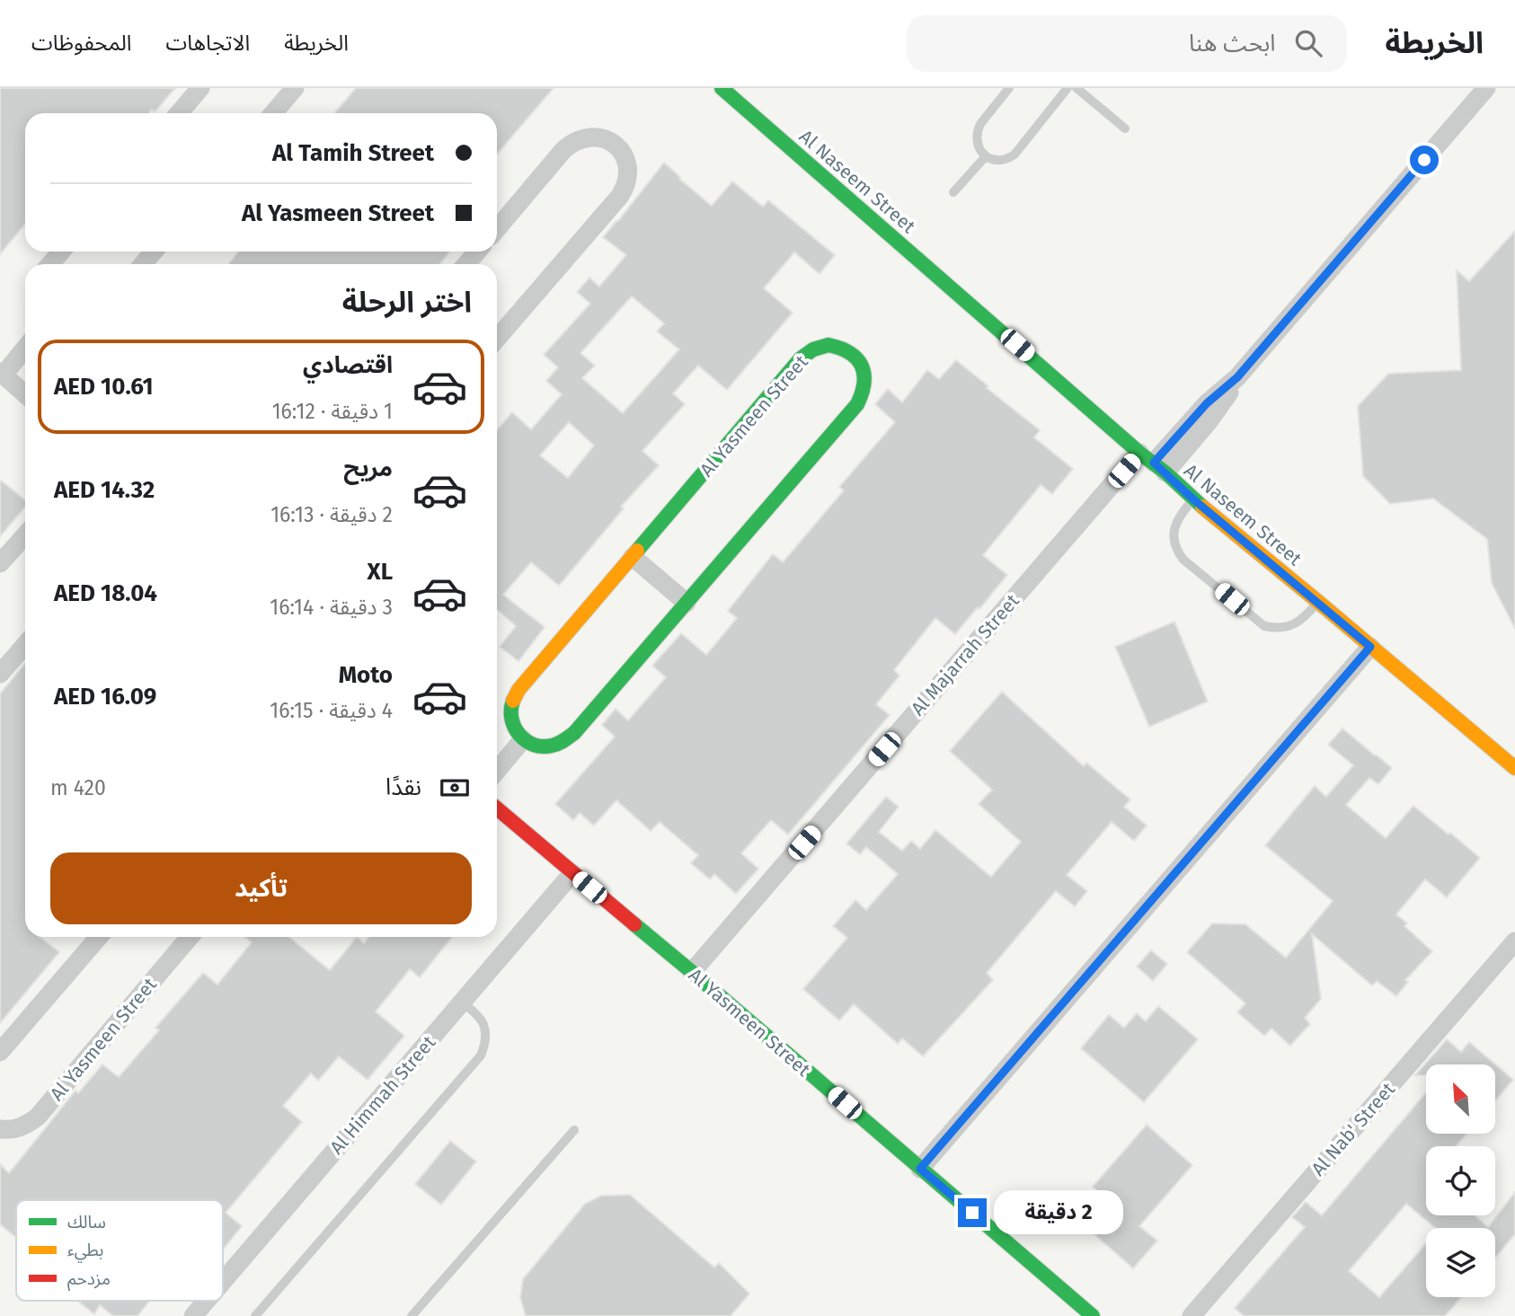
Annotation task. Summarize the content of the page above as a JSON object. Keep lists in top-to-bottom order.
{
  "streets": {
    "street": [
      "Al Naseem Street",
      "Al Yasmeen Street",
      "Al Majarrah Street",
      "Al Himmah Street",
      "Al Nab' Street"
    ]
  },
  "crossings": [
    ["Al Naseem Street", "Al Majarrah Street"],
    ["Al Yasmeen Street", "Al Majarrah Street"],
    ["Al Yasmeen Street", "Al Himmah Street"]
  ],
  "legend": ["سالك", "بطيء", "مزدحم"],
  "north": "top left",
  "page": {
    "header": "الخريطة",
    "search": "ابحث هنا",
    "nav": ["الخريطة", "الاتجاهات", "المحفوظات"],
    "banner": ["Al Tamih Street", "Al Yasmeen Street"],
    "heading": "اختر الرحلة",
    "list": [
      {
        "name": "اقتصادي",
        "note": "1 دقيقة · 16:12",
        "value": "AED 10.61"
      },
      {
        "name": "مريح",
        "note": "2 دقيقة · 16:13",
        "value": "AED 14.32"
      },
      {
        "name": "XL",
        "note": "3 دقيقة · 16:14",
        "value": "AED 18.04"
      },
      {
        "name": "Moto",
        "note": "4 دقيقة · 16:15",
        "value": "AED 16.09"
      }
    ],
    "pay": ["نقدًا", "420 m"],
    "buttons": "تأكيد",
    "bubble": "2 دقيقة"
  }
}
